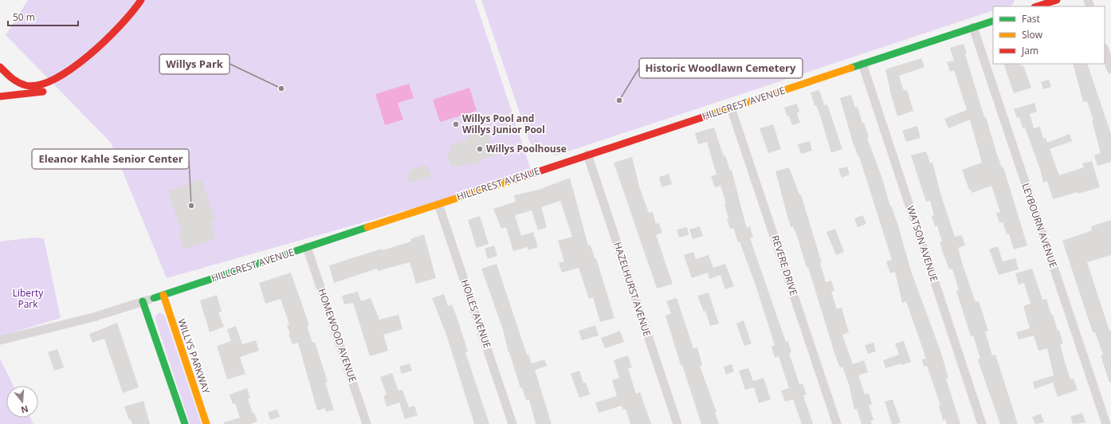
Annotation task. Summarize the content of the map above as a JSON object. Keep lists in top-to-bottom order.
{
  "streets": {
    "street": [
      "HILLCREST AVENUE",
      "LEYBOURN AVENUE",
      "WATSON AVENUE",
      "REVERE DRIVE",
      "HAZELHURST AVENUE",
      "HOILES AVENUE",
      "HOMEWOOD AVENUE",
      "WILLYS PARKWAY"
    ]
  },
  "crossings": [
    ["HILLCREST AVENUE", "LEYBOURN AVENUE"],
    ["HILLCREST AVENUE", "WATSON AVENUE"],
    ["HILLCREST AVENUE", "REVERE DRIVE"],
    ["HILLCREST AVENUE", "HAZELHURST AVENUE"],
    ["HILLCREST AVENUE", "HOILES AVENUE"],
    ["HILLCREST AVENUE", "HOMEWOOD AVENUE"],
    ["HILLCREST AVENUE", "WILLYS PARKWAY"]
  ],
  "parks": ["Liberty Park"],
  "places": [
    "Willys Park",
    "Historic Woodlawn Cemetery",
    "Willys Pool and Willys Junior Pool",
    "Willys Poolhouse",
    "Eleanor Kahle Senior Center"
  ],
  "legend": ["Fast", "Slow", "Jam"],
  "scale_bar": "50 m",
  "north": "bottom"
}
